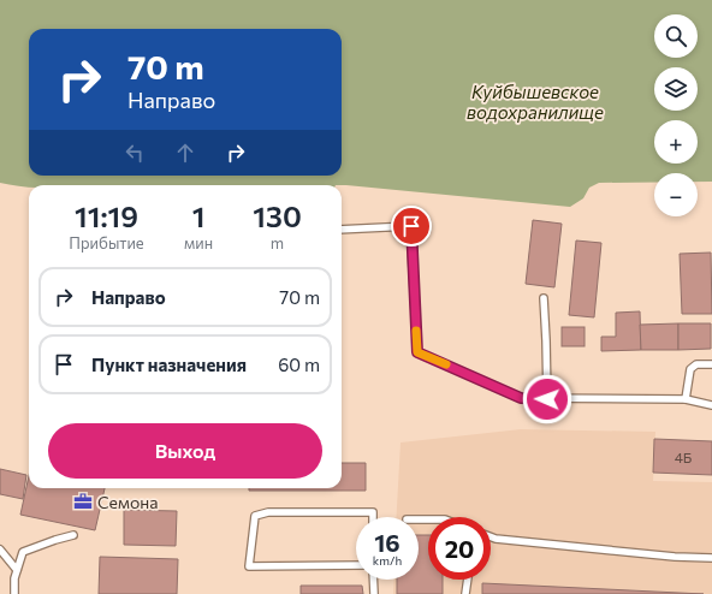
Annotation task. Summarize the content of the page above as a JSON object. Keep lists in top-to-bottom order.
{
  "water": ["Куйбышевское водохранилище"],
  "places": {
    "office": ["Семона"]
  },
  "house_numbers": ["4Б"],
  "page": {
    "map_buttons": ["+", "−"],
    "turn": ["70 m", "Направо"],
    "eta": [
      "11:19",
      "Прибытие",
      "1",
      "мин",
      "130",
      "m"
    ],
    "list": [
      {
        "name": "Направо",
        "value": "70 m"
      },
      {
        "name": "Пункт назначения",
        "value": "60 m"
      }
    ],
    "buttons": "Выход",
    "speed": "16 km/h",
    "limit": "20"
  }
}
